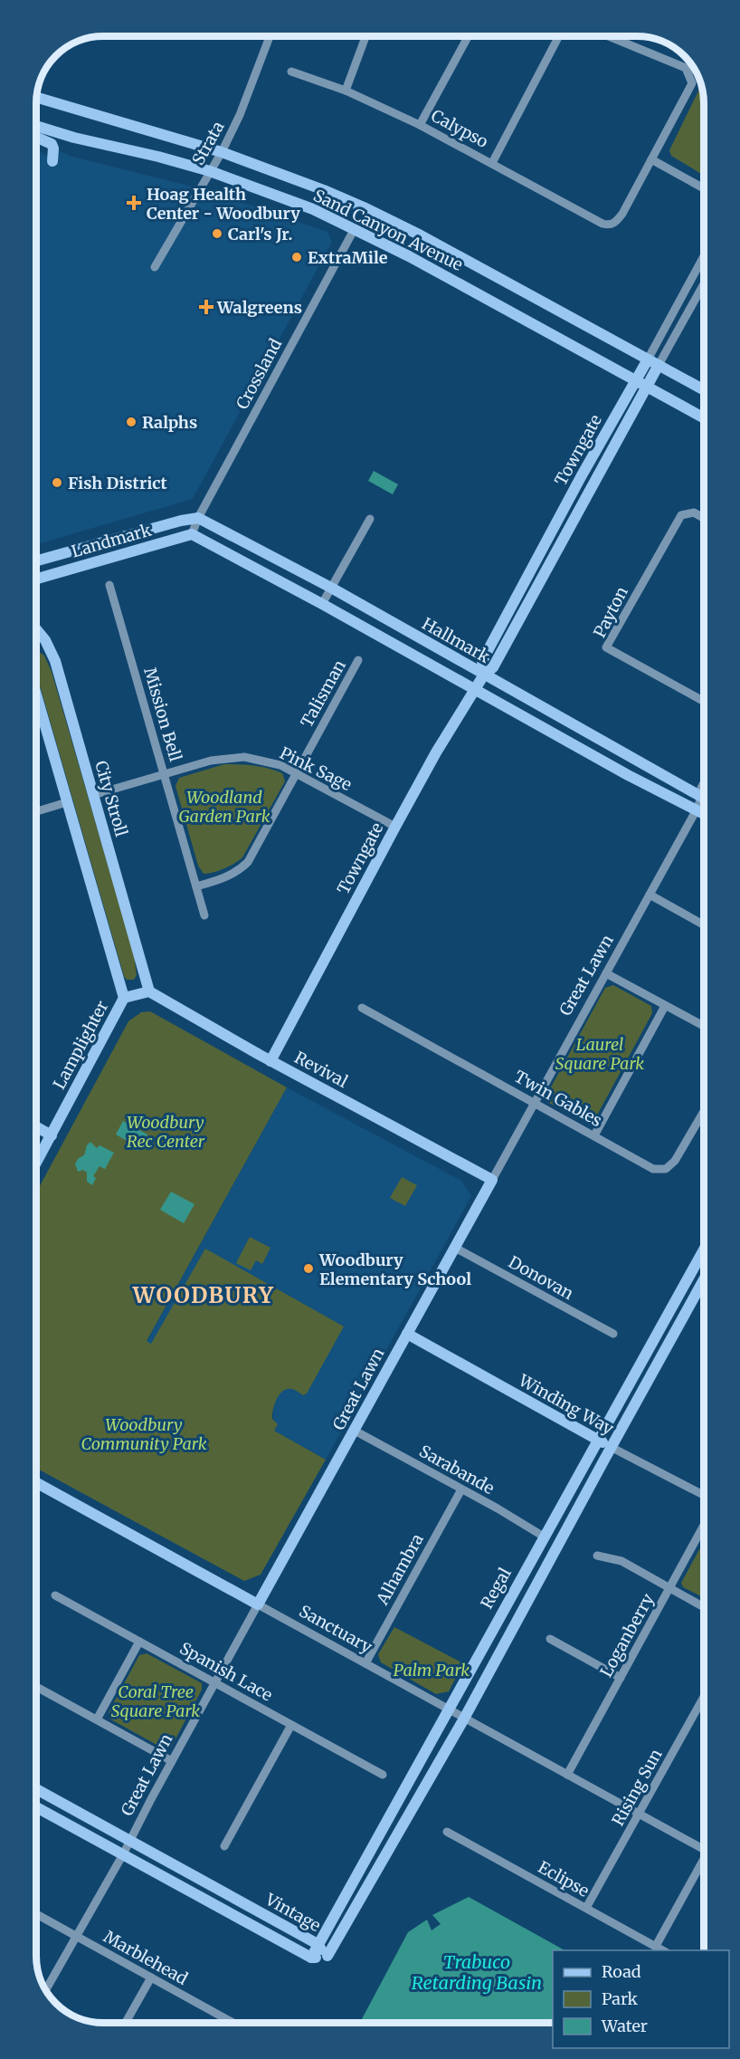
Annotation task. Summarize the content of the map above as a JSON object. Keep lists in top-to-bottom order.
{
  "streets": {
    "street": [
      "Calypso",
      "Strata",
      "Sand Canyon Avenue",
      "Crossland",
      "Towngate",
      "Landmark",
      "Payton",
      "Hallmark",
      "Talisman",
      "Mission Bell",
      "Pink Sage",
      "City Stroll",
      "Great Lawn",
      "Lamplighter",
      "Revival",
      "Twin Gables",
      "Donovan",
      "Winding Way",
      "Sarabande",
      "Alhambra",
      "Regal",
      "Sanctuary",
      "Loganberry",
      "Spanish Lace",
      "Rising Sun",
      "Eclipse",
      "Vintage",
      "Marblehead"
    ]
  },
  "crossings": [
    ["Strata", "Sand Canyon Avenue"],
    ["Sand Canyon Avenue", "Crossland"],
    ["Sand Canyon Avenue", "Towngate"],
    ["Crossland", "Landmark"],
    ["Crossland", "Hallmark"],
    ["Towngate", "Hallmark"],
    ["Towngate", "Pink Sage"],
    ["Towngate", "Revival"],
    ["Landmark", "Hallmark"],
    ["Hallmark", "Great Lawn"],
    ["Talisman", "Mission Bell"],
    ["Talisman", "Pink Sage"],
    ["Mission Bell", "Pink Sage"],
    ["Pink Sage", "City Stroll"],
    ["City Stroll", "Lamplighter"],
    ["City Stroll", "Revival"],
    ["Great Lawn", "Revival"],
    ["Great Lawn", "Twin Gables"],
    ["Great Lawn", "Donovan"],
    ["Great Lawn", "Winding Way"],
    ["Great Lawn", "Sarabande"],
    ["Great Lawn", "Sanctuary"],
    ["Great Lawn", "Spanish Lace"],
    ["Great Lawn", "Vintage"],
    ["Great Lawn", "Marblehead"],
    ["Lamplighter", "Revival"],
    ["Winding Way", "Regal"],
    ["Sarabande", "Alhambra"],
    ["Sarabande", "Regal"],
    ["Alhambra", "Sanctuary"],
    ["Regal", "Sanctuary"],
    ["Regal", "Vintage"],
    ["Sanctuary", "Loganberry"],
    ["Sanctuary", "Rising Sun"],
    ["Rising Sun", "Eclipse"]
  ],
  "districts": ["WOODBURY"],
  "water": ["Trabuco Retarding Basin"],
  "parks": [
    "Woodland Garden Park",
    "Laurel Square Park",
    "Woodbury Rec Center",
    "Woodbury Community Park",
    "Palm Park",
    "Coral Tree Square Park"
  ],
  "places": {
    "health": ["Hoag Health Center - Woodbury", "Walgreens"],
    "other": [
      "Carl's Jr.",
      "ExtraMile",
      "Ralphs",
      "Fish District",
      "Woodbury Elementary School"
    ]
  },
  "legend": ["Road", "Park", "Water"]
}
